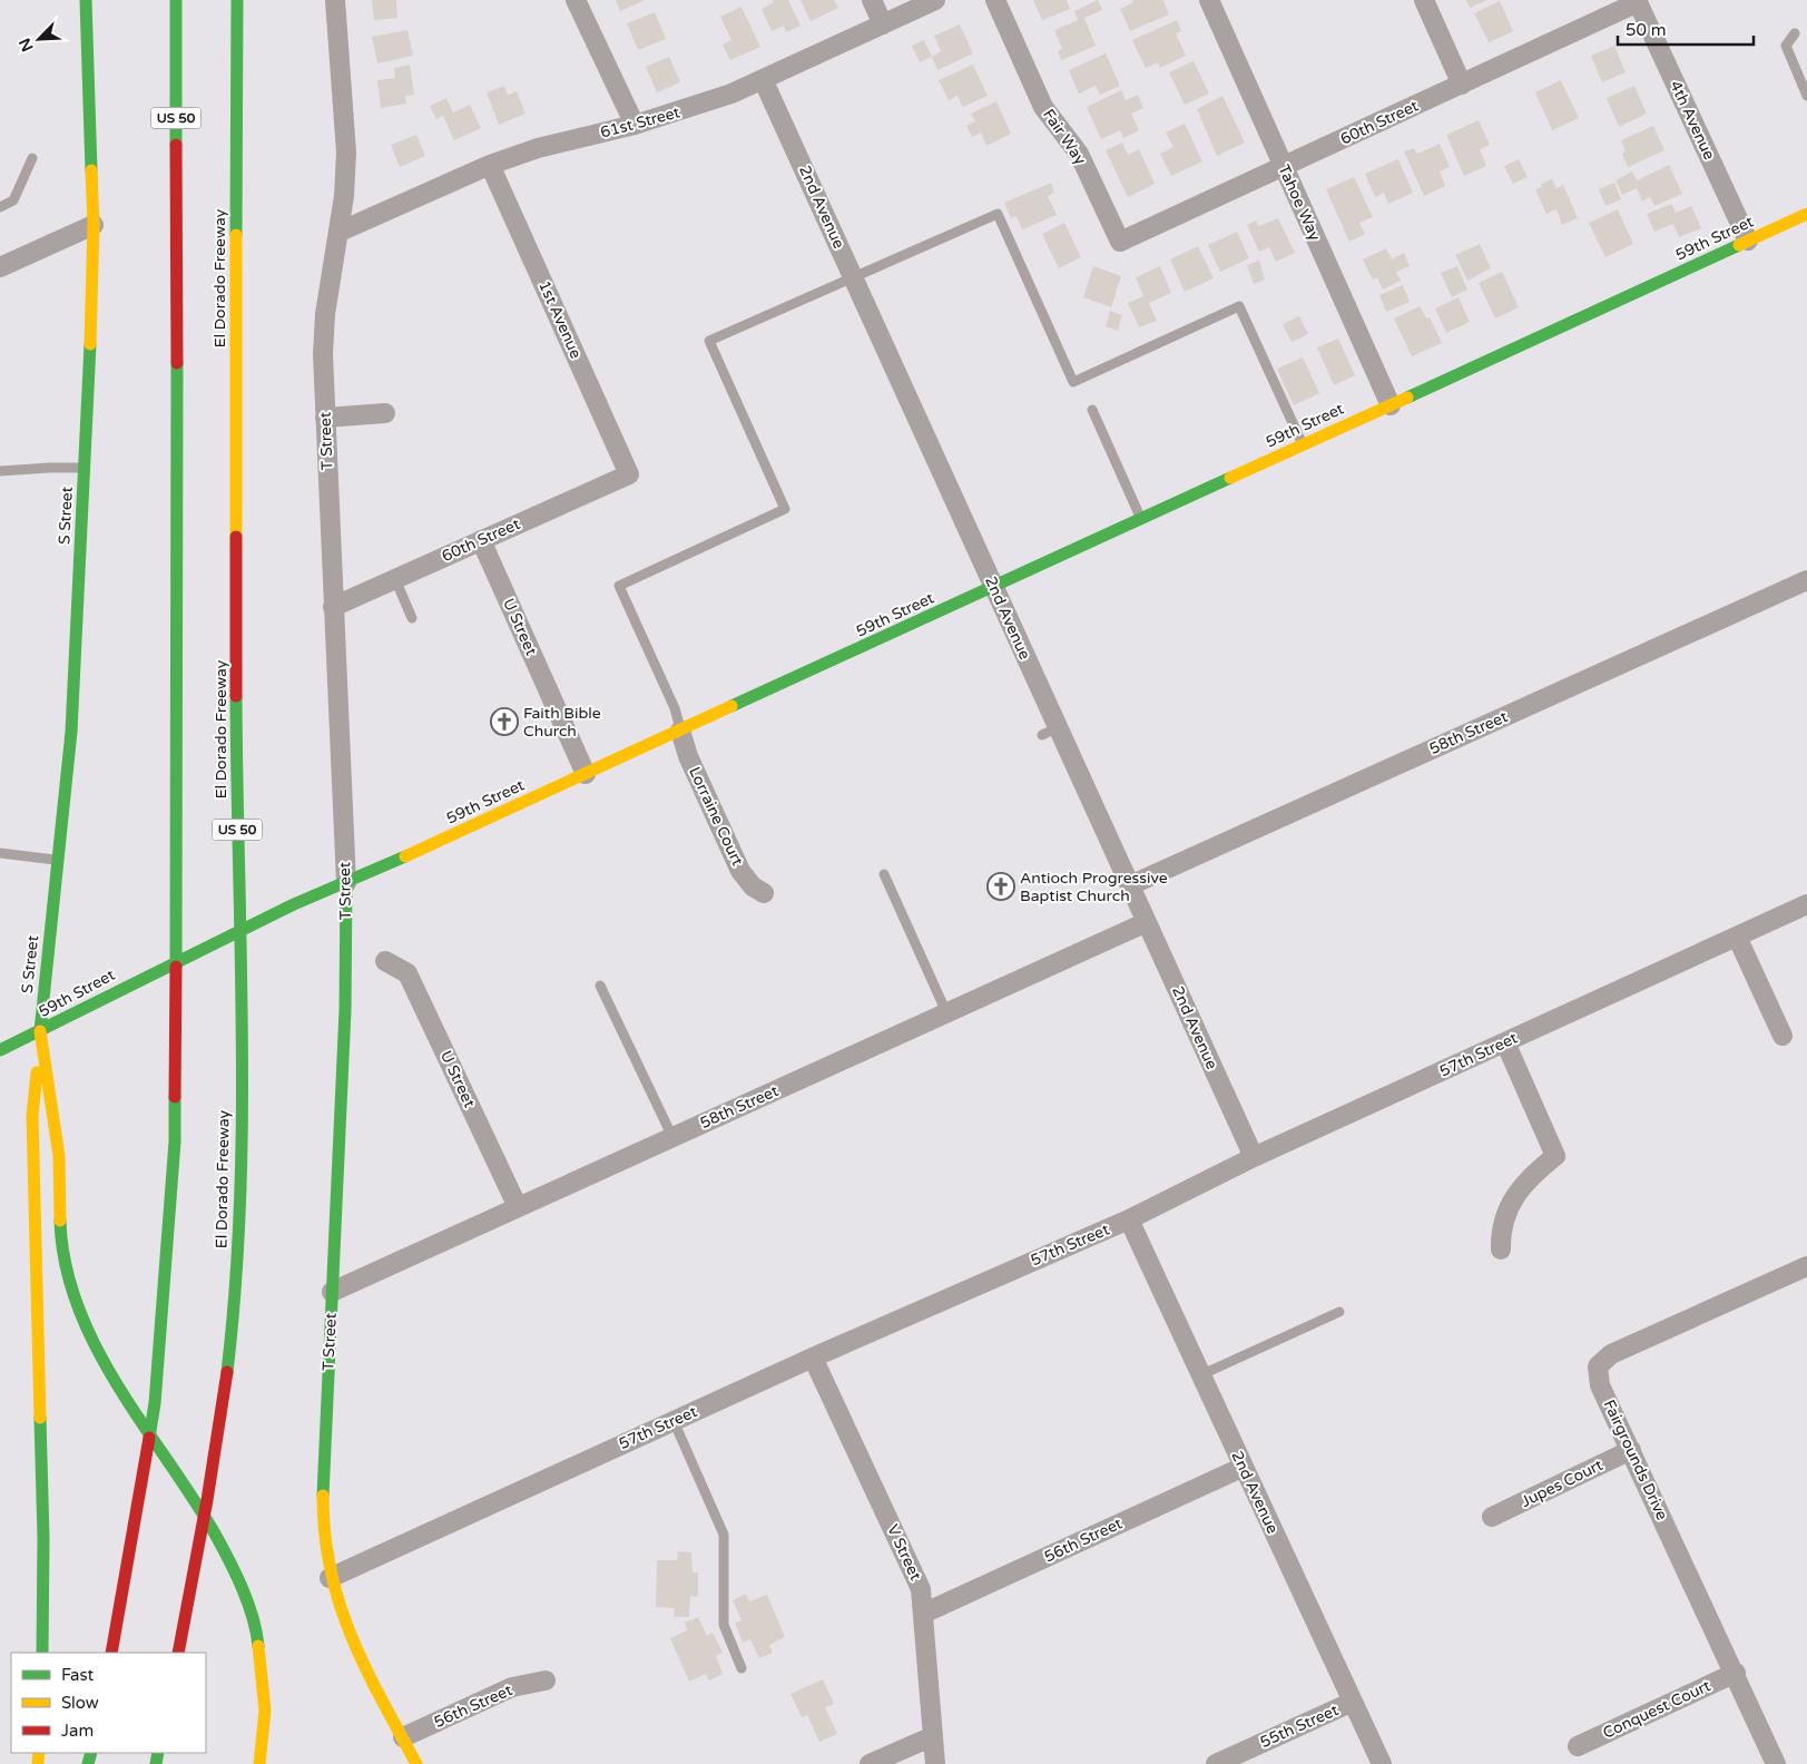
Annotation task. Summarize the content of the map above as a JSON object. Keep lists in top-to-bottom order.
{
  "streets": {
    "main road": [
      "US 50",
      "59th Street",
      "El Dorado Freeway",
      "T Street",
      "S Street"
    ],
    "street": [
      "4th Avenue",
      "61st Street",
      "60th Street",
      "Fair Way",
      "Tahoe Way",
      "2nd Avenue",
      "1st Avenue",
      "U Street",
      "58th Street",
      "Lorraine Court",
      "57th Street",
      "Fairgrounds Drive",
      "Jupes Court",
      "56th Street",
      "V Street",
      "Conquest Court",
      "55th Street"
    ]
  },
  "crossings": [
    ["4th Avenue", "60th Street"],
    ["4th Avenue", "59th Street"],
    ["61st Street", "2nd Avenue"],
    ["61st Street", "1st Avenue"],
    ["61st Street", "T Street"],
    ["60th Street", "Fair Way"],
    ["60th Street", "Tahoe Way"],
    ["60th Street", "1st Avenue"],
    ["60th Street", "T Street"],
    ["60th Street", "U Street"],
    ["Tahoe Way", "59th Street"],
    ["2nd Avenue", "59th Street"],
    ["2nd Avenue", "58th Street"],
    ["2nd Avenue", "57th Street"],
    ["2nd Avenue", "56th Street"],
    ["2nd Avenue", "55th Street"],
    ["59th Street", "T Street"],
    ["59th Street", "S Street"],
    ["59th Street", "U Street"],
    ["59th Street", "Lorraine Court"],
    ["T Street", "58th Street"],
    ["T Street", "57th Street"],
    ["T Street", "56th Street"],
    ["U Street", "58th Street"],
    ["57th Street", "V Street"],
    ["Fairgrounds Drive", "Jupes Court"],
    ["Fairgrounds Drive", "Conquest Court"],
    ["56th Street", "V Street"]
  ],
  "places": {
    "church": ["Faith Bible Church", "Antioch Progressive Baptist Church"]
  },
  "legend": ["Fast", "Slow", "Jam"],
  "scale_bar": "50 m",
  "north": "bottom left"
}
